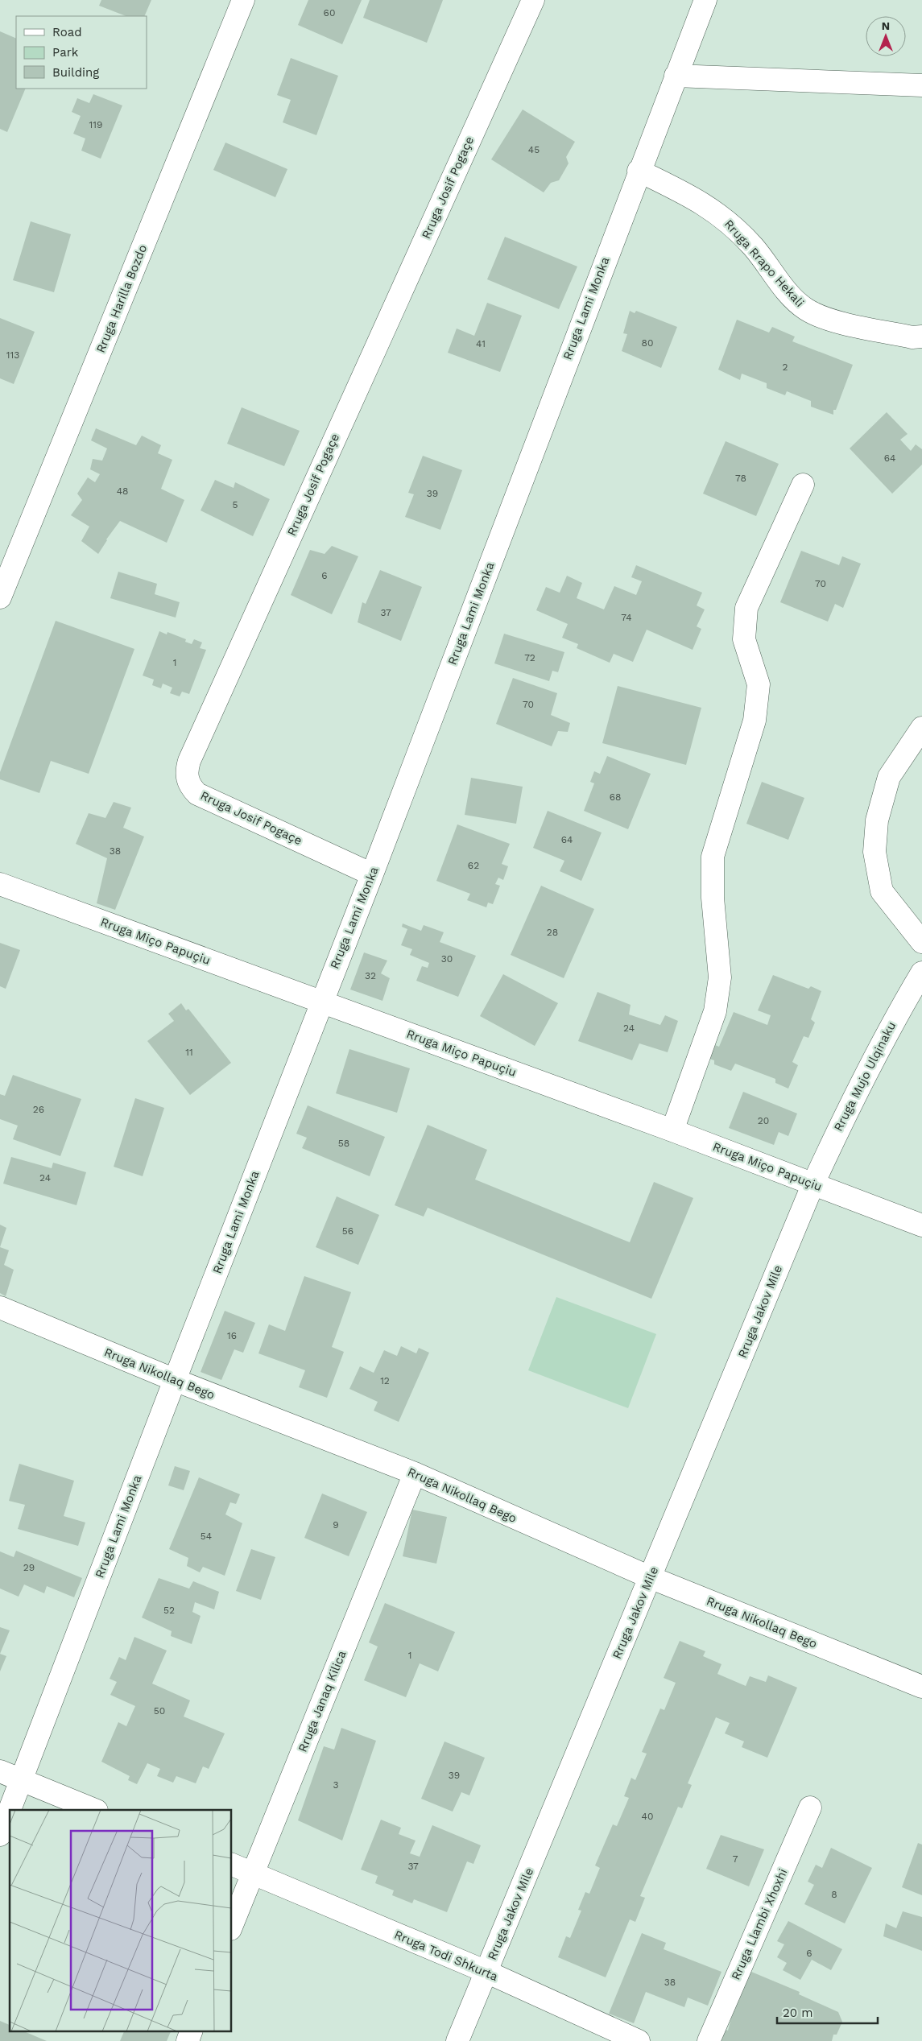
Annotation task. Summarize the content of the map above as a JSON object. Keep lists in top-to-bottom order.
{
  "streets": {
    "street": [
      "Rruga Josif Pogaçe",
      "Rruga Rrapo Hekali",
      "Rruga Harilla Bozdo",
      "Rruga Lami Monka",
      "Rruga Miço Papuçiu",
      "Rruga Mujo Ulqinaku",
      "Rruga Jakov Mile",
      "Rruga Nikollaq Bego",
      "Rruga Janaq Kilica",
      "Rruga Llambi Xhoxhi",
      "Rruga Todi Shkurta"
    ]
  },
  "crossings": [
    ["Rruga Josif Pogaçe", "Rruga Lami Monka"],
    ["Rruga Rrapo Hekali", "Rruga Lami Monka"],
    ["Rruga Lami Monka", "Rruga Miço Papuçiu"],
    ["Rruga Lami Monka", "Rruga Nikollaq Bego"],
    ["Rruga Miço Papuçiu", "Rruga Mujo Ulqinaku"],
    ["Rruga Miço Papuçiu", "Rruga Jakov Mile"],
    ["Rruga Mujo Ulqinaku", "Rruga Jakov Mile"],
    ["Rruga Jakov Mile", "Rruga Nikollaq Bego"],
    ["Rruga Jakov Mile", "Rruga Todi Shkurta"],
    ["Rruga Nikollaq Bego", "Rruga Janaq Kilica"],
    ["Rruga Janaq Kilica", "Rruga Todi Shkurta"]
  ],
  "house_numbers": [
    "60",
    "119",
    "45",
    "80",
    "41",
    "113",
    "2",
    "64",
    "78",
    "48",
    "39",
    "5",
    "6",
    "70",
    "37",
    "74",
    "72",
    "1",
    "70",
    "68",
    "64",
    "38",
    "62",
    "28",
    "30",
    "32",
    "24",
    "11",
    "26",
    "20",
    "58",
    "24",
    "56",
    "16",
    "12",
    "9",
    "54",
    "29",
    "52",
    "1",
    "50",
    "39",
    "3",
    "40",
    "7",
    "37",
    "8",
    "6",
    "38"
  ],
  "legend": ["Road", "Park", "Building"],
  "scale_bar": "20 m",
  "north": "top"
}
